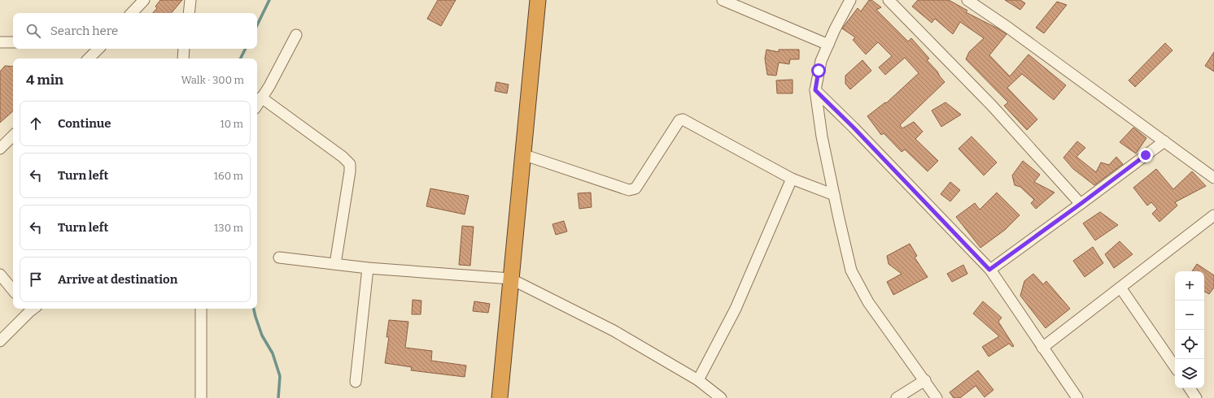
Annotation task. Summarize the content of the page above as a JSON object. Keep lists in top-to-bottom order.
{
  "page": {
    "search": "Search here",
    "heading": ["4 min", "Walk · 300 m"],
    "list": [
      ["Continue", "10 m"],
      ["Turn left", "160 m"],
      ["Turn left", "130 m"],
      "Arrive at destination"
    ],
    "map_buttons": ["+", "−"]
  }
}
